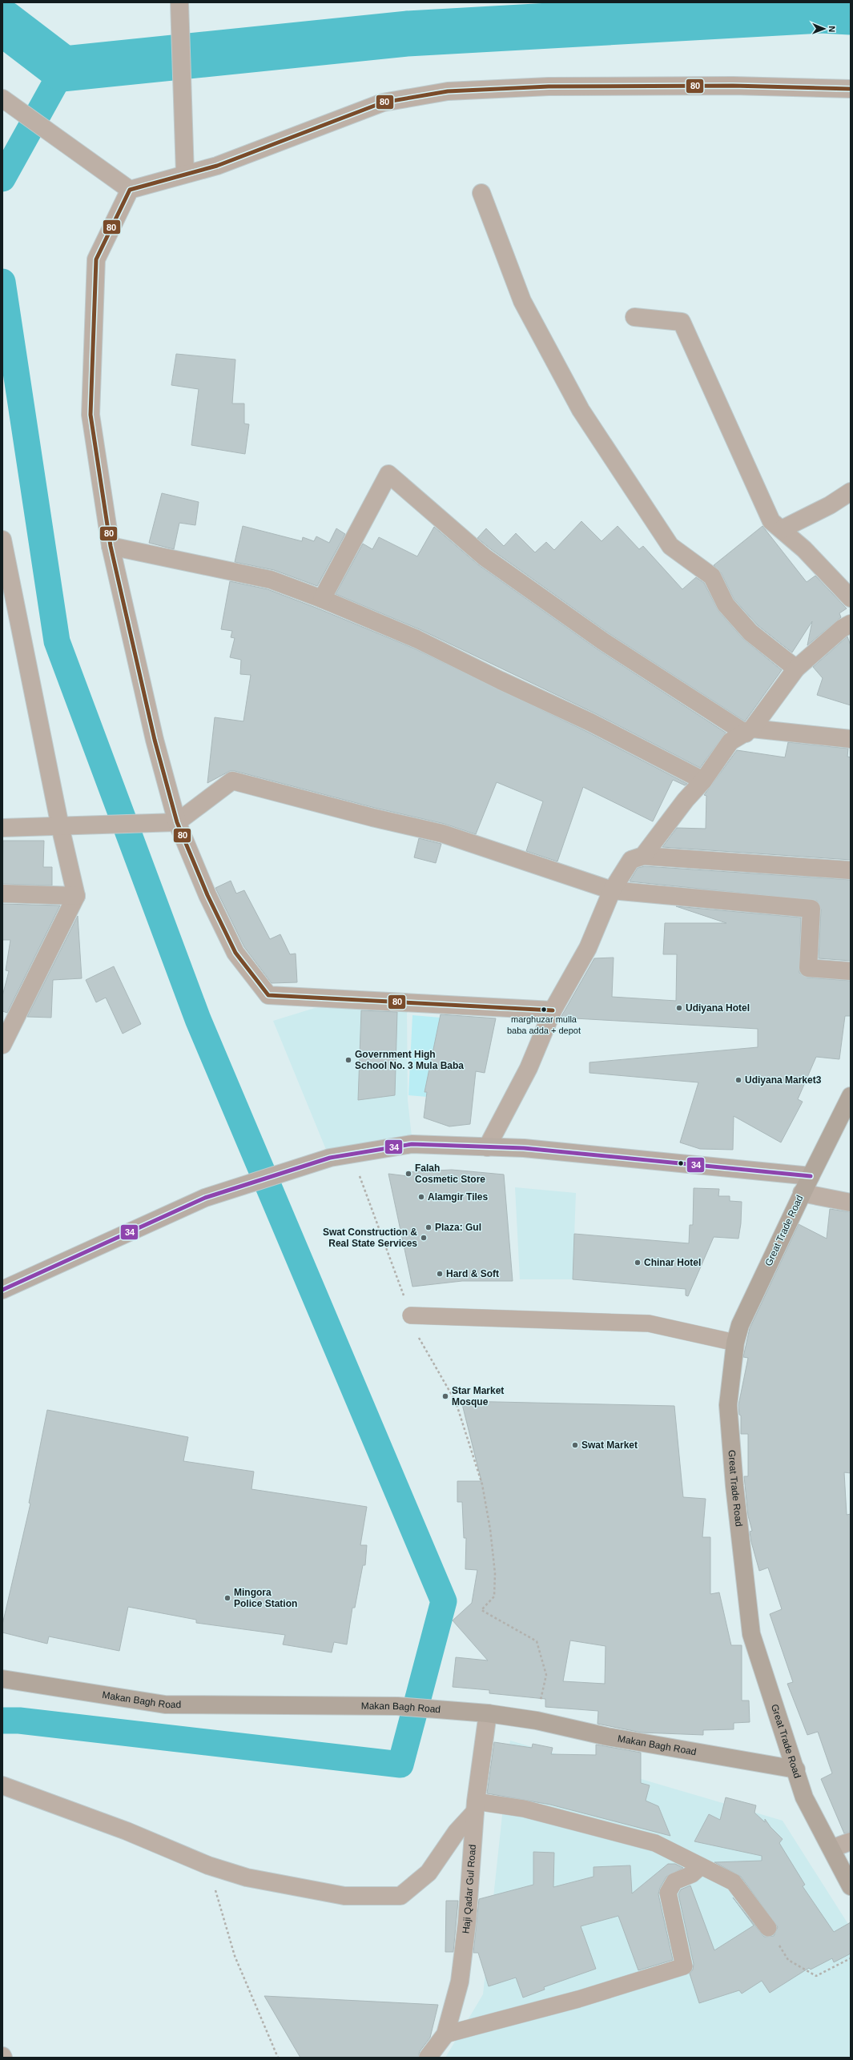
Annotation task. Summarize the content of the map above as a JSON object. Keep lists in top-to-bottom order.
{
  "streets": {
    "main road": ["Great Trade Road", "Makan Bagh Road"],
    "street": ["Haji Qadar Gul Road"]
  },
  "crossings": [
    ["Great Trade Road", "Makan Bagh Road"],
    ["Makan Bagh Road", "Haji Qadar Gul Road"]
  ],
  "places": [
    "Udiyana Hotel",
    "marghuzar mulla baba adda + depot",
    "Government High School No. 3 Mula Baba",
    "Udiyana Market3",
    "Falah Cosmetic Store",
    "Alamgir Tiles",
    "Plaza: Gul",
    "Swat Construction & Real State Services",
    "Chinar Hotel",
    "Hard & Soft",
    "Star Market Mosque",
    "Swat Market",
    "Mingora Police Station"
  ],
  "lines": ["transit line 80", "transit line 34"],
  "north": "right"
}
